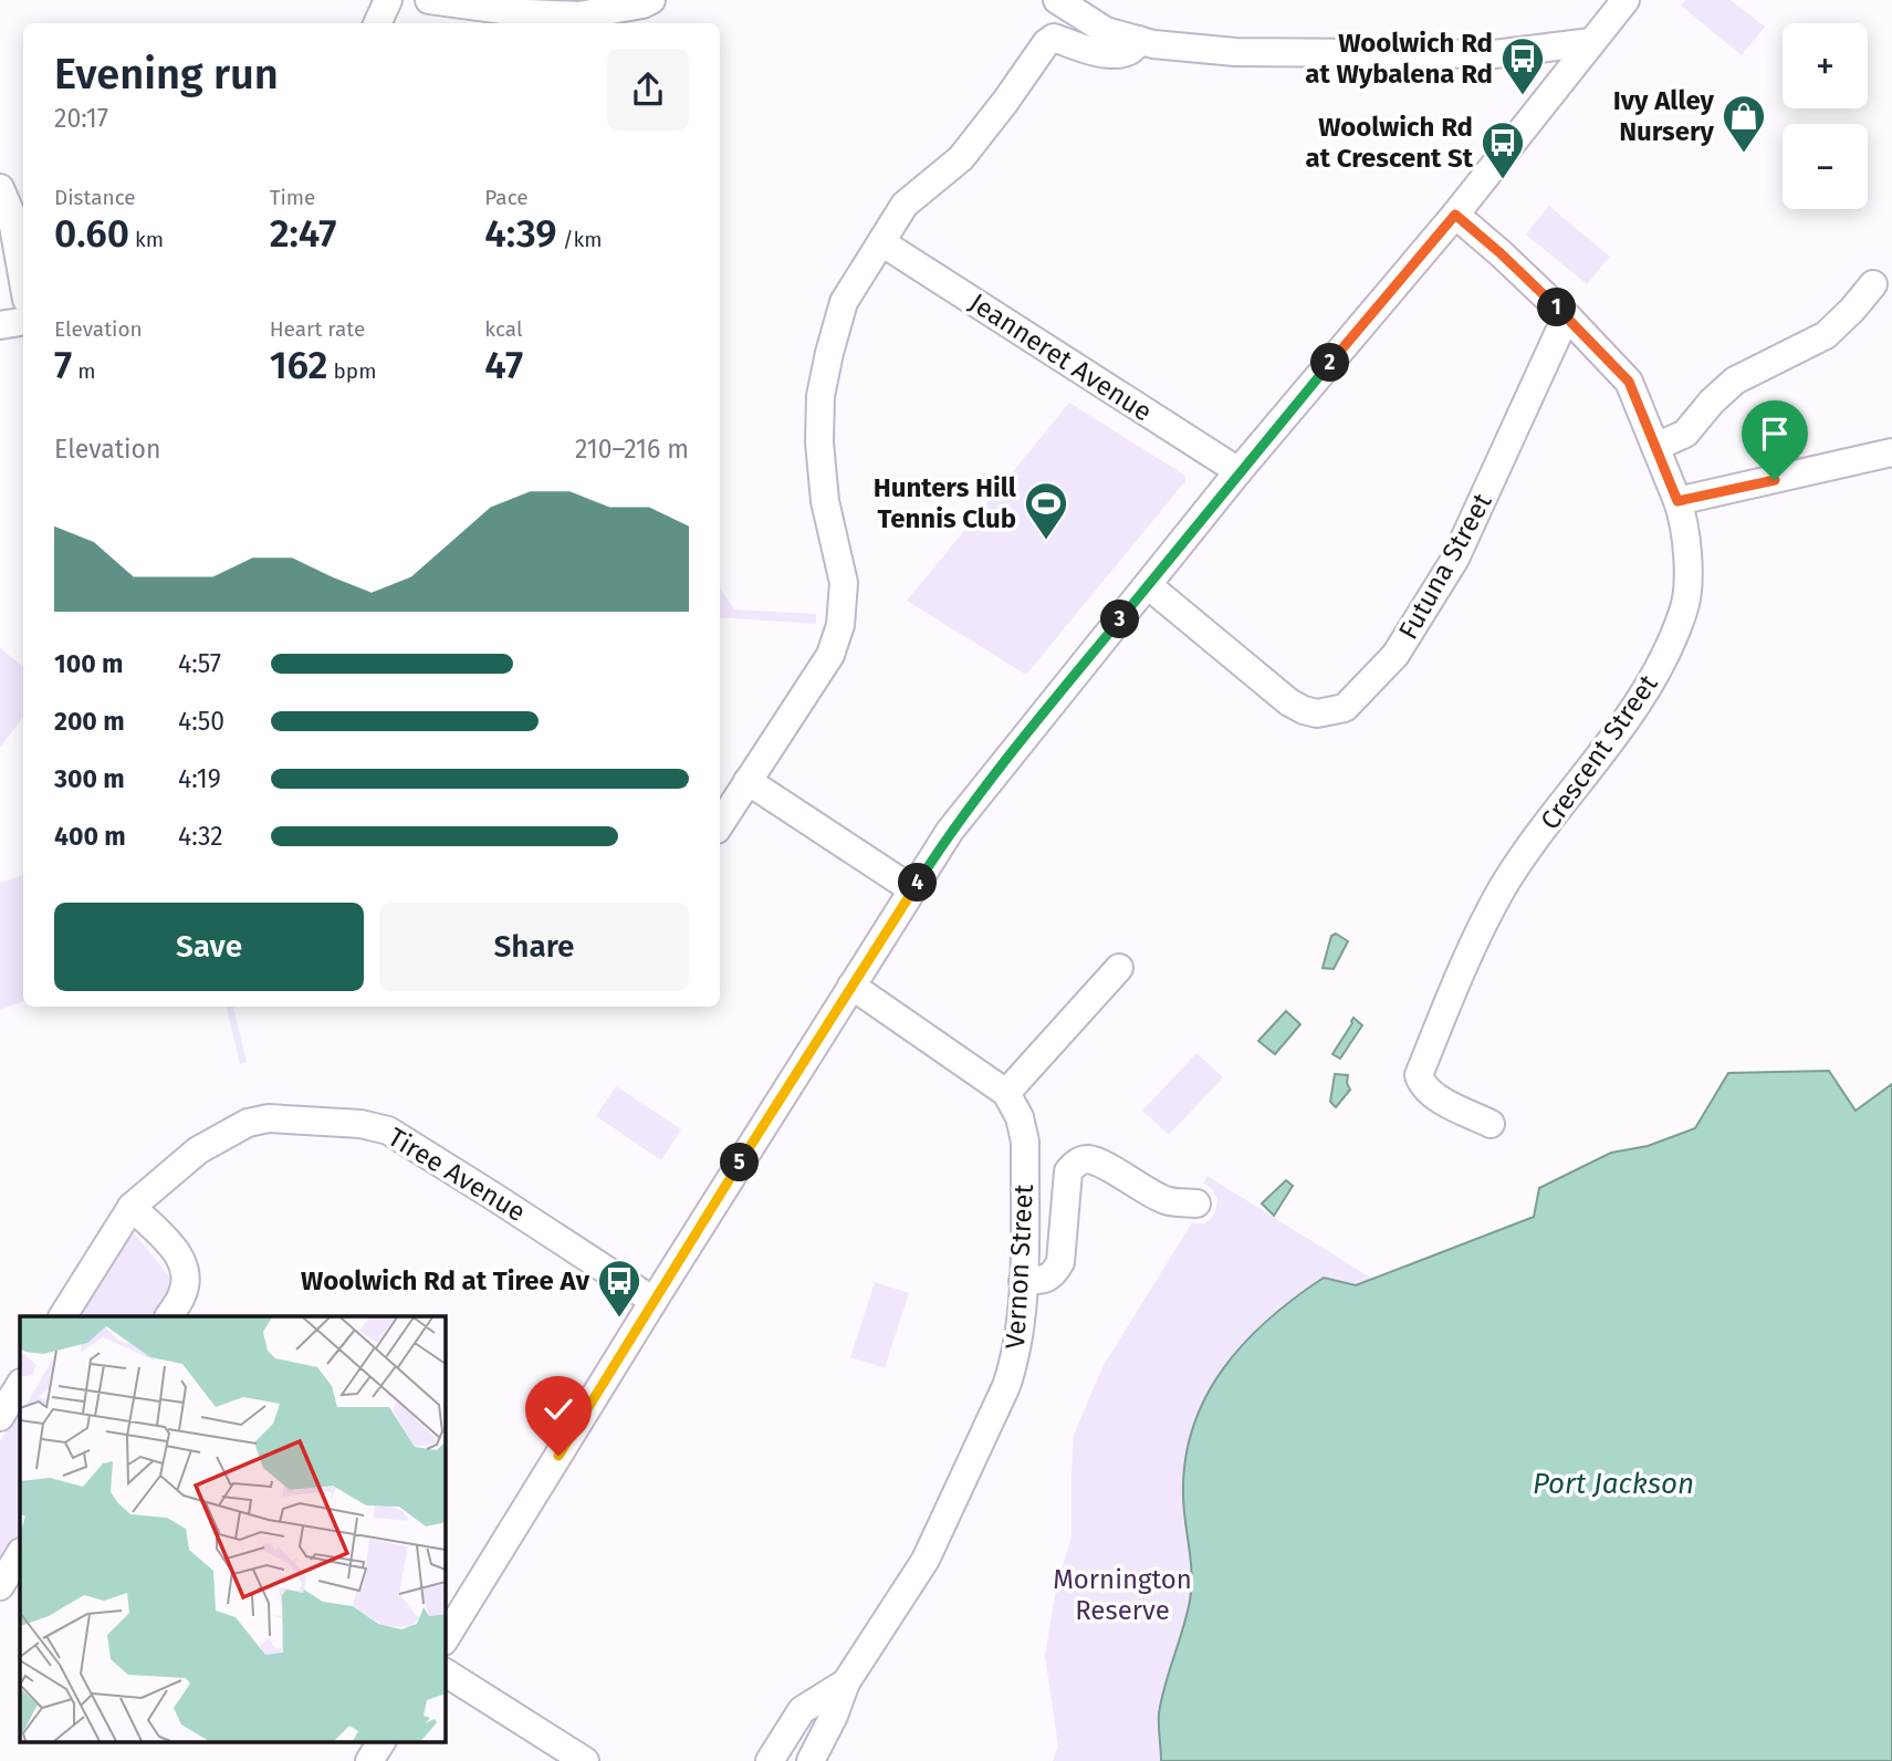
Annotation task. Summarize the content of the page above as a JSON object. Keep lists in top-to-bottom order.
{
  "streets": {
    "street": [
      "Jeanneret Avenue",
      "Futuna Street",
      "Crescent Street",
      "Tiree Avenue",
      "Vernon Street"
    ]
  },
  "crossings": [
    ["Futuna Street", "Crescent Street"]
  ],
  "water": ["Port Jackson"],
  "parks": ["Mornington Reserve"],
  "places": {
    "bus stop": ["Woolwich Rd at Wybalena Rd", "Woolwich Rd at Crescent St", "Woolwich Rd at Tiree Av"],
    "shop": ["Ivy Alley Nursery"],
    "sports": ["Hunters Hill Tennis Club"]
  },
  "page": {
    "map_buttons": ["+", "−"],
    "heading": ["Evening run", "20:17"],
    "stats": [
      ["Distance", "0.60 km"],
      ["Time", "2:47"],
      ["Pace", "4:39 /km"],
      ["Elevation", "7 m"],
      ["Heart rate", "162 bpm"],
      ["kcal", "47"]
    ],
    "pins": [
      "1",
      "2",
      "3",
      "4",
      "5"
    ],
    "chart": ["Elevation", "210–216 m"],
    "list": [
      {
        "name": "100 m",
        "note": "4:57"
      },
      {
        "name": "200 m",
        "note": "4:50"
      },
      {
        "name": "300 m",
        "note": "4:19"
      },
      {
        "name": "400 m",
        "note": "4:32"
      }
    ],
    "buttons": ["Save", "Share"]
  }
}
